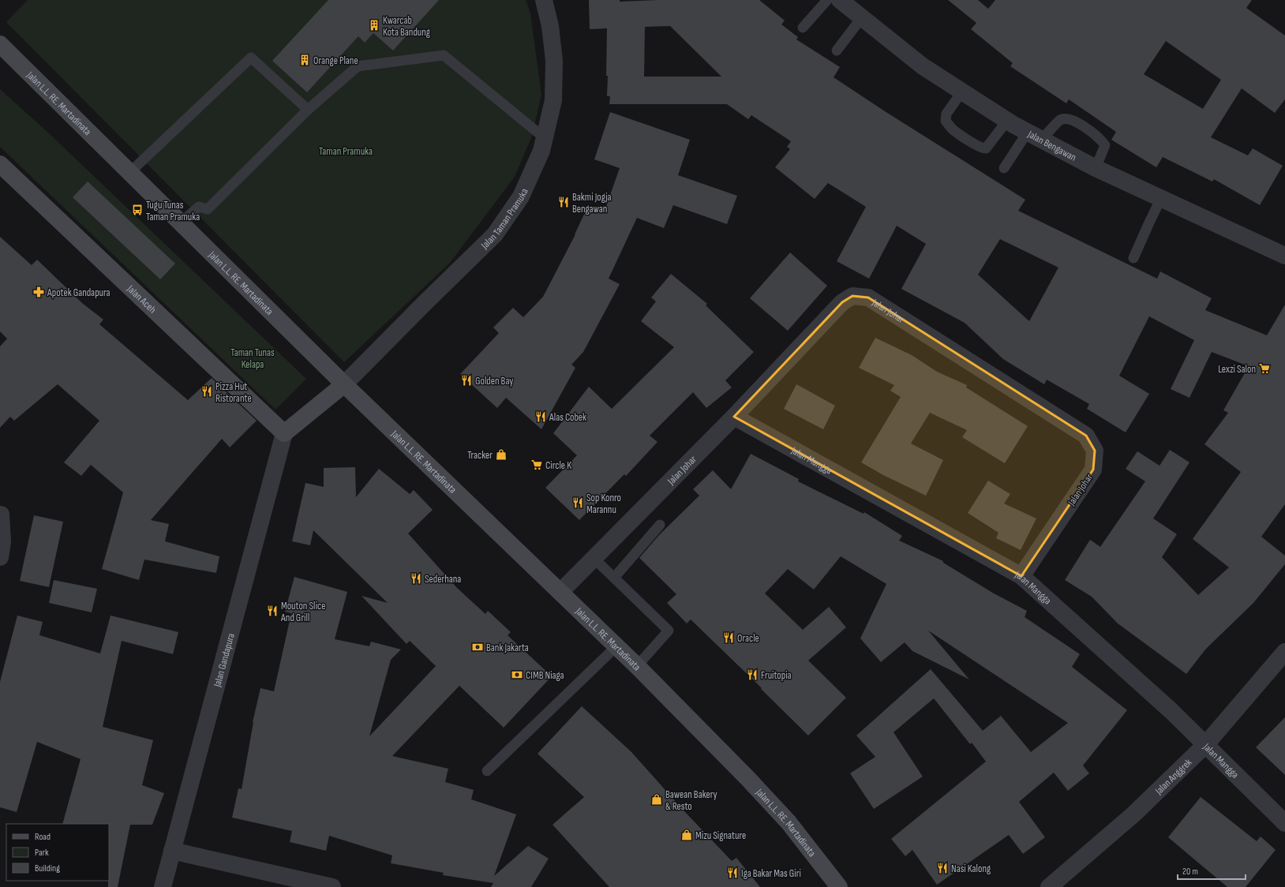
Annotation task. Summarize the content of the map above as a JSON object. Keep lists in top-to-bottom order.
{
  "streets": {
    "main road": ["Jalan L.L. RE. Martadinata", "Jalan Aceh"],
    "street": [
      "Jalan Bengawan",
      "Jalan Taman Pramuka",
      "Jalan Johar",
      "Jalan Mangga",
      "Jalan Gandapura",
      "Jalan Anggrek"
    ]
  },
  "crossings": [
    ["Jalan L.L. RE. Martadinata", "Jalan Taman Pramuka"],
    ["Jalan L.L. RE. Martadinata", "Jalan Johar"],
    ["Jalan Aceh", "Jalan Gandapura"],
    ["Jalan Johar", "Jalan Mangga"],
    ["Jalan Mangga", "Jalan Anggrek"]
  ],
  "parks": ["Taman Pramuka", "Taman Tunas Kelapa"],
  "places": {
    "building": ["Kwarcab Kota Bandung", "Orange Plane"],
    "restaurant": [
      "Bakmi Jogja Bengawan",
      "Golden Bay",
      "Pizza Hut Ristorante",
      "Alas Cobek",
      "Sop Konro Marannu",
      "Sederhana",
      "Mouton Slice And Grill",
      "Oracle",
      "Fruitopia",
      "Nasi Kalong",
      "Iga Bakar Mas Giri"
    ],
    "bus stop": ["Tugu Tunas Taman Pramuka"],
    "pharmacy": ["Apotek Gandapura"],
    "supermarket": ["Lexzi Salon", "Circle K"],
    "shop": ["Tracker", "Bawean Bakery & Resto", "Mizu Signature"],
    "bank": ["Bank Jakarta", "CIMB Niaga"]
  },
  "legend": ["Road", "Park", "Building"],
  "scale_bar": "20 m"
}
